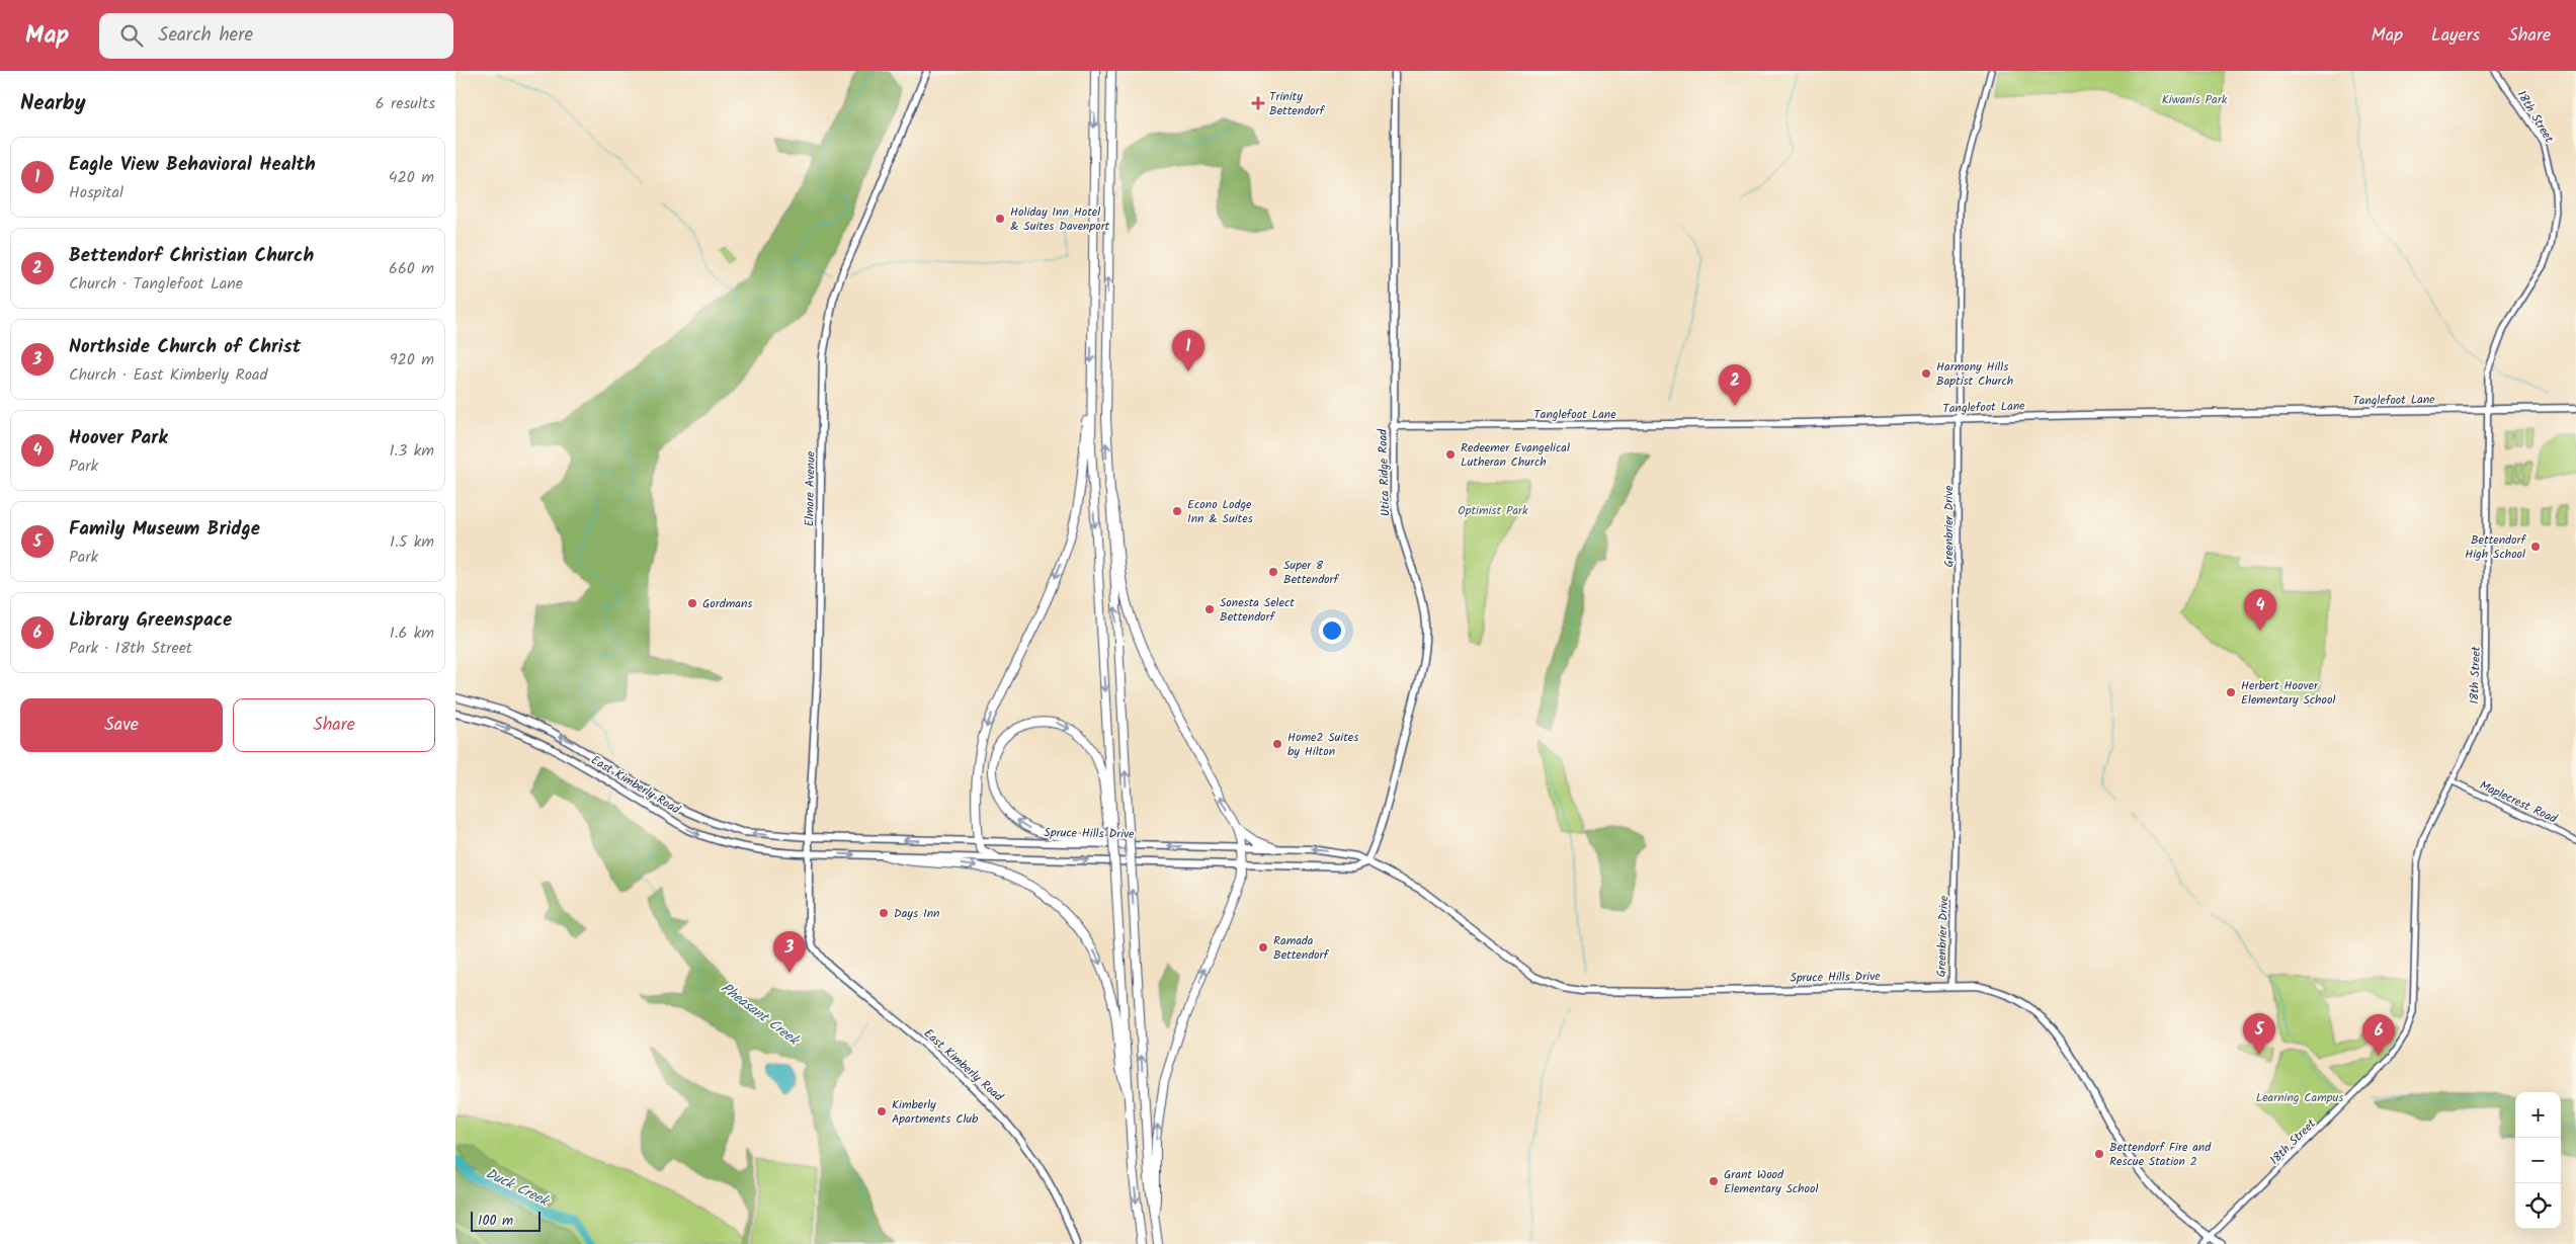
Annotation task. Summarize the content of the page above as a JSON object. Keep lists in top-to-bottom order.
{
  "streets": {
    "main road": [
      "Tanglefoot Lane",
      "Utica Ridge Road",
      "Elmore Avenue",
      "East Kimberly Road",
      "Spruce Hills Drive"
    ],
    "street": ["18th Street", "Greenbrier Drive", "Maplecrest Road"]
  },
  "crossings": [
    ["18th Street", "Tanglefoot Lane"],
    ["18th Street", "Maplecrest Road"],
    ["18th Street", "Spruce Hills Drive"],
    ["Tanglefoot Lane", "Utica Ridge Road"],
    ["Tanglefoot Lane", "Greenbrier Drive"],
    ["Utica Ridge Road", "Spruce Hills Drive"],
    ["Elmore Avenue", "East Kimberly Road"],
    ["Elmore Avenue", "Spruce Hills Drive"],
    ["Greenbrier Drive", "Spruce Hills Drive"],
    ["East Kimberly Road", "Spruce Hills Drive"]
  ],
  "water": ["Pheasant Creek", "Duck Creek"],
  "parks": ["Kiwanis Park", "Optimist Park", "Learning Campus"],
  "places": {
    "health": ["Trinity Bettendorf"],
    "other": [
      "Holiday Inn Hotel & Suites Davenport",
      "Harmony Hills Baptist Church",
      "Redeemer Evangelical Lutheran Church",
      "Econo Lodge Inn & Suites",
      "Bettendorf High School",
      "Super 8 Bettendorf",
      "Gordmans",
      "Sonesta Select Bettendorf",
      "Herbert Hoover Elementary School",
      "Home2 Suites by Hilton",
      "Days Inn",
      "Ramada Bettendorf",
      "Kimberly Apartments Club",
      "Bettendorf Fire and Rescue Station 2",
      "Grant Wood Elementary School"
    ]
  },
  "scale_bar": "100 m",
  "page": {
    "header": "Map",
    "search": "Search here",
    "nav": ["Map", "Layers", "Share"],
    "heading": ["Nearby", "6 results"],
    "list": [
      {
        "mark": "1",
        "name": "Eagle View Behavioral Health",
        "note": "Hospital",
        "value": "420 m"
      },
      {
        "mark": "2",
        "name": "Bettendorf Christian Church",
        "note": "Church · Tanglefoot Lane",
        "value": "660 m"
      },
      {
        "mark": "3",
        "name": "Northside Church of Christ",
        "note": "Church · East Kimberly Road",
        "value": "920 m"
      },
      {
        "mark": "4",
        "name": "Hoover Park",
        "note": "Park",
        "value": "1.3 km"
      },
      {
        "mark": "5",
        "name": "Family Museum Bridge",
        "note": "Park",
        "value": "1.5 km"
      },
      {
        "mark": "6",
        "name": "Library Greenspace",
        "note": "Park · 18th Street",
        "value": "1.6 km"
      }
    ],
    "pins": [
      "1",
      "2",
      "4",
      "3",
      "5",
      "6"
    ],
    "buttons": ["Save", "Share"],
    "map_buttons": ["+", "−"],
    "scale": "100 m"
  }
}
